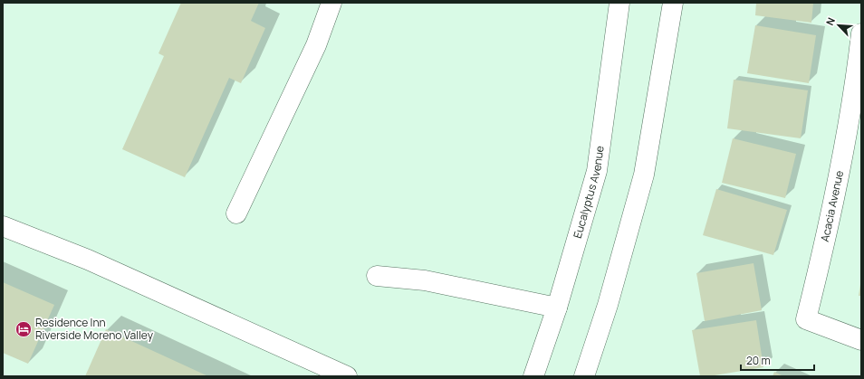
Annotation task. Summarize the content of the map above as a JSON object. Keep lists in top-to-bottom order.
{
  "streets": {
    "main road": ["Eucalyptus Avenue", "Acacia Avenue"]
  },
  "places": {
    "hotel": ["Residence Inn Riverside Moreno Valley"]
  },
  "scale_bar": "20 m",
  "north": "top left"
}
